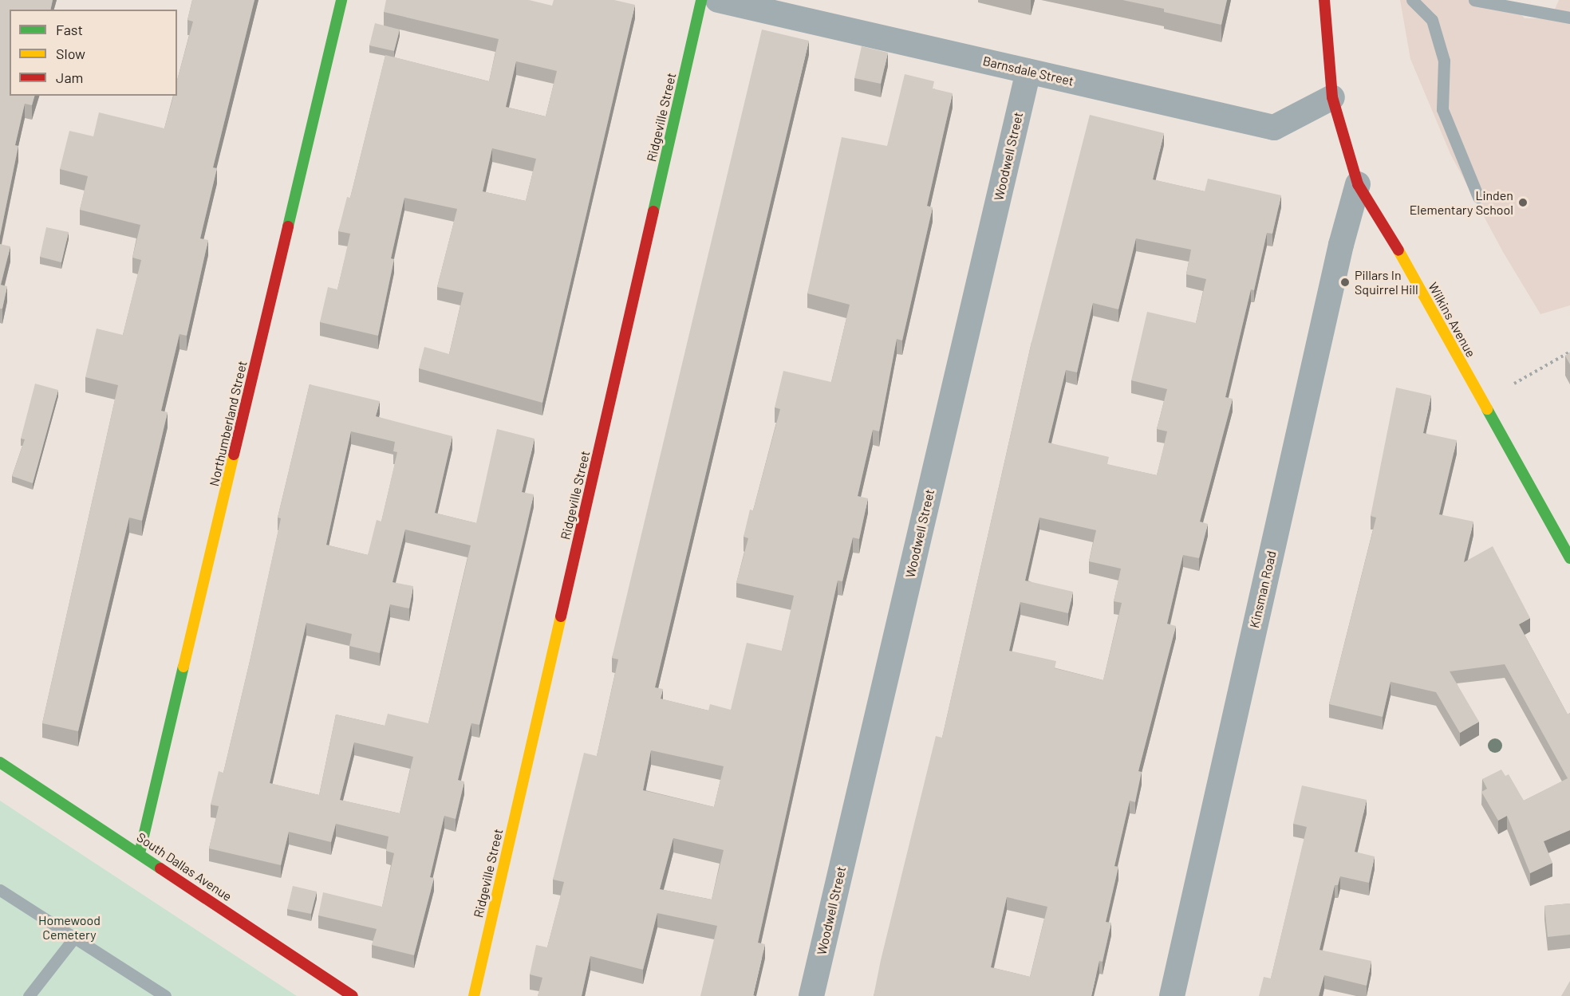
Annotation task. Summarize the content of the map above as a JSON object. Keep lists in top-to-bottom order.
{
  "streets": {
    "street": [
      "Barnsdale Street",
      "Ridgeville Street",
      "Woodwell Street",
      "Wilkins Avenue",
      "Northumberland Street",
      "Kinsman Road",
      "South Dallas Avenue"
    ]
  },
  "crossings": [
    ["Barnsdale Street", "Woodwell Street"],
    ["Barnsdale Street", "Wilkins Avenue"],
    ["Wilkins Avenue", "Kinsman Road"],
    ["Northumberland Street", "South Dallas Avenue"]
  ],
  "parks": ["Homewood Cemetery"],
  "places": ["Linden Elementary School", "Pillars In Squirrel Hill"],
  "legend": ["Fast", "Slow", "Jam"]
}
